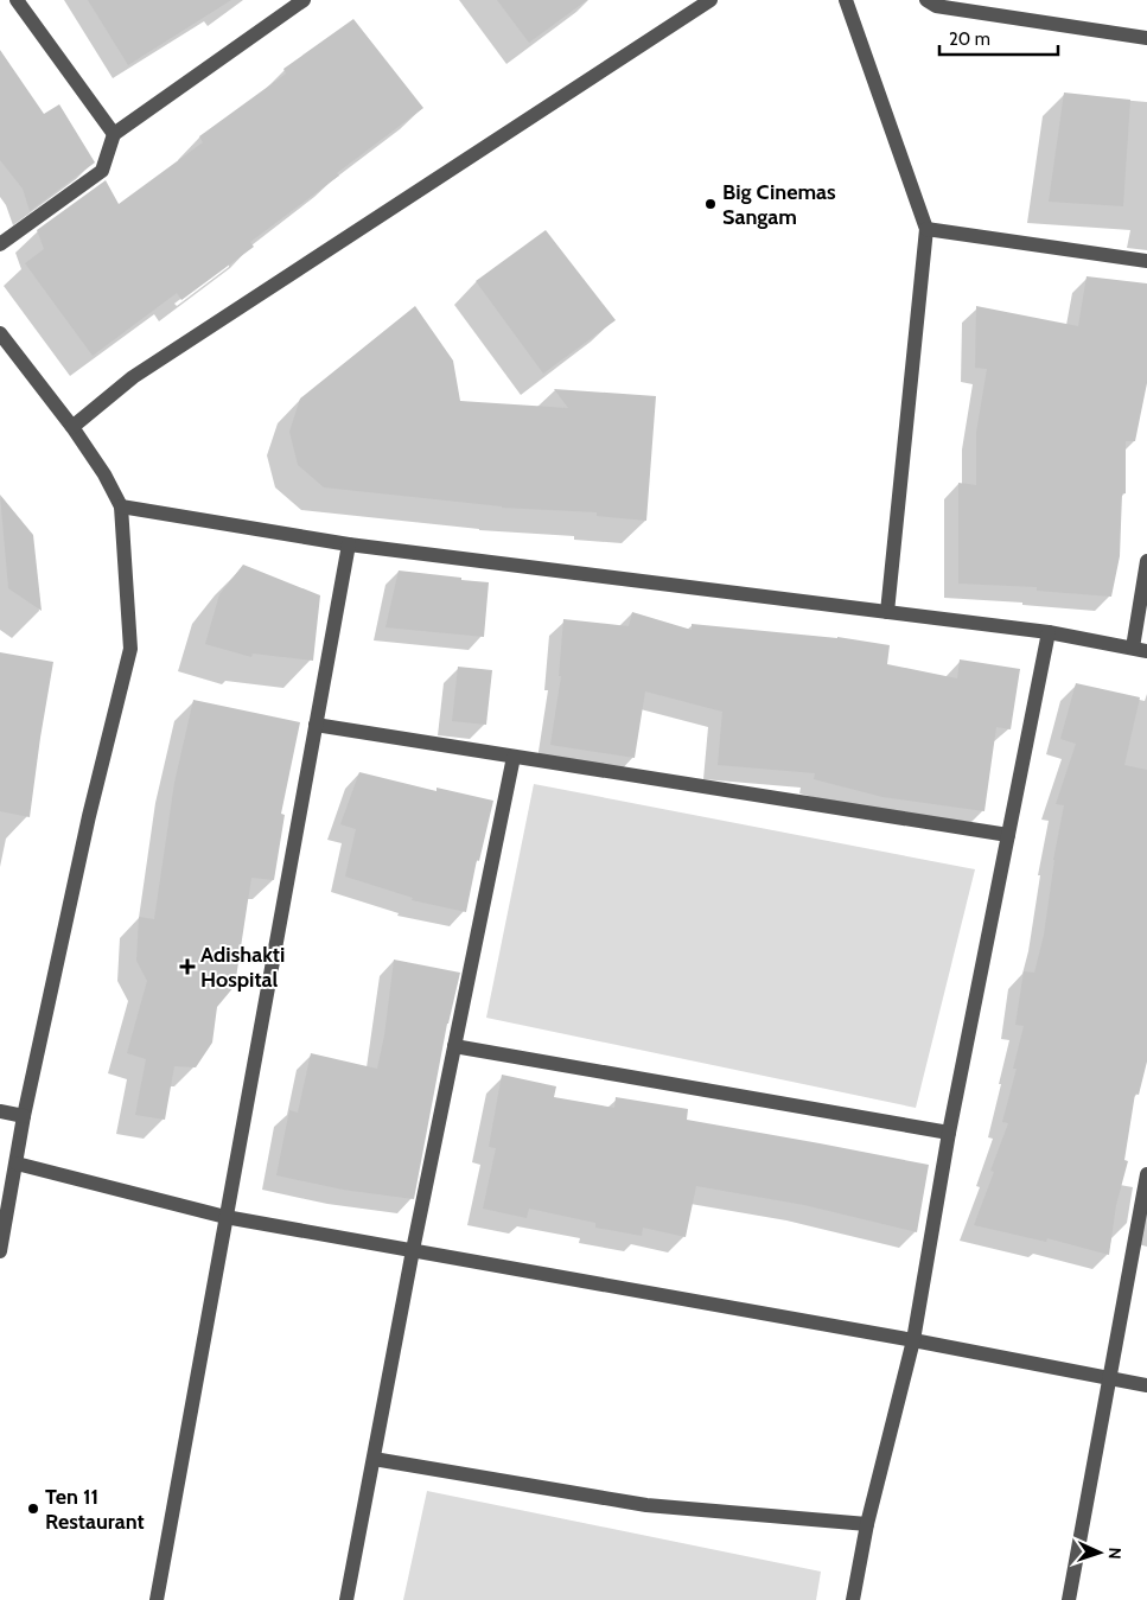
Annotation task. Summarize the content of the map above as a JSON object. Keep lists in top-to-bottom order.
{
  "places": {
    "other": ["Big Cinemas Sangam", "Ten 11 Restaurant"],
    "health": ["Adishakti Hospital"]
  },
  "scale_bar": "20 m",
  "north": "right"
}
